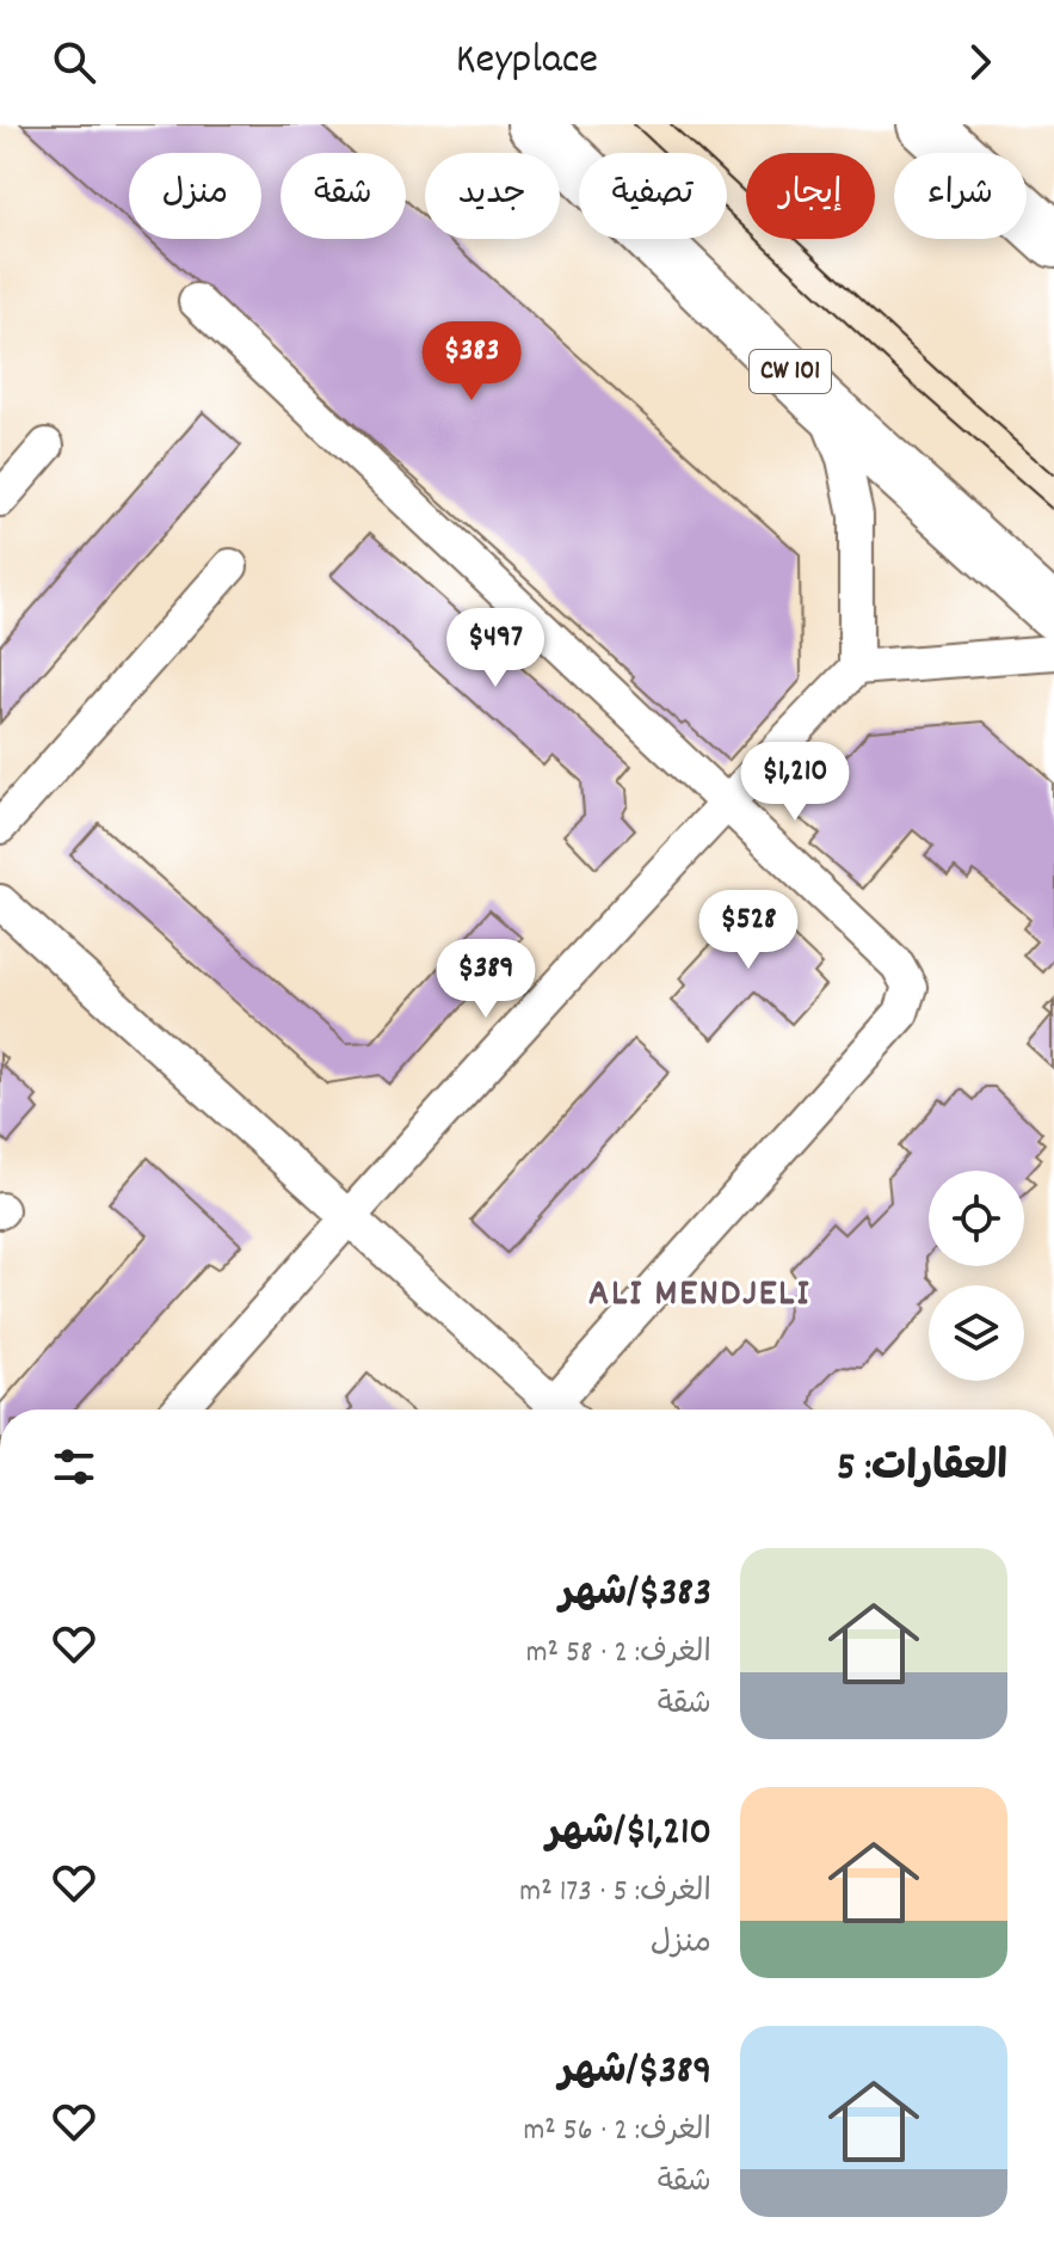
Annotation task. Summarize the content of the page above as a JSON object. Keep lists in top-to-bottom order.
{
  "streets": {
    "main road": ["CW 101"]
  },
  "districts": ["ALI MENDJELI"],
  "page": {
    "header": "Keyplace",
    "chip": [
      "شراء",
      "إيجار",
      "تصفية",
      "جديد",
      "شقة",
      "منزل"
    ],
    "price": [
      "$383",
      "$497",
      "$1,210",
      "$528",
      "$389"
    ],
    "heading": "العقارات: 5",
    "list": [
      {
        "name": "$383/شهر",
        "note": "الغرف: 2 · 58 m² · شقة"
      },
      {
        "name": "$1,210/شهر",
        "note": "الغرف: 5 · 173 m² · منزل"
      },
      {
        "name": "$389/شهر",
        "note": "الغرف: 2 · 56 m² · شقة"
      }
    ]
  }
}
